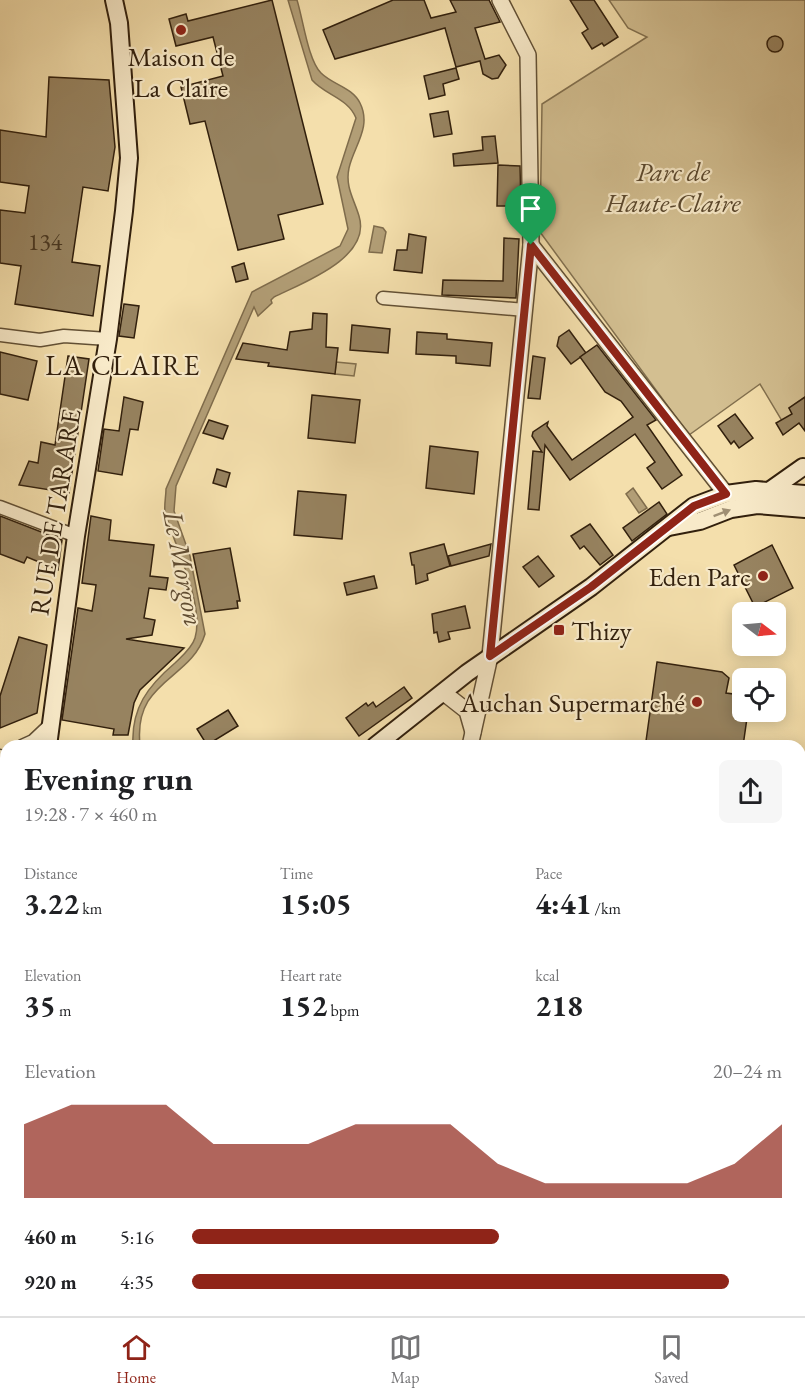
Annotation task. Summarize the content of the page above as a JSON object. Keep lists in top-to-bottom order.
{
  "streets": {
    "main road": ["RUE DE TARARE"]
  },
  "districts": ["LA CLAIRE"],
  "water": ["Le Morgon"],
  "parks": ["Parc de Haute-Claire"],
  "places": {
    "other": ["Maison de La Claire", "Eden Parc", "Auchan Supermarché"],
    "transit": ["Thizy"]
  },
  "house_numbers": ["134"],
  "north": "right",
  "page": {
    "heading": ["Evening run", "19:28 · 7 × 460 m"],
    "stats": [
      ["Distance", "3.22 km"],
      ["Time", "15:05"],
      ["Pace", "4:41 /km"],
      ["Elevation", "35 m"],
      ["Heart rate", "152 bpm"],
      ["kcal", "218"]
    ],
    "chart": ["Elevation", "20–24 m"],
    "list": [
      {
        "name": "460 m",
        "note": "5:16"
      },
      {
        "name": "920 m",
        "note": "4:35"
      }
    ],
    "tabs": ["Home", "Map", "Saved"]
  }
}
